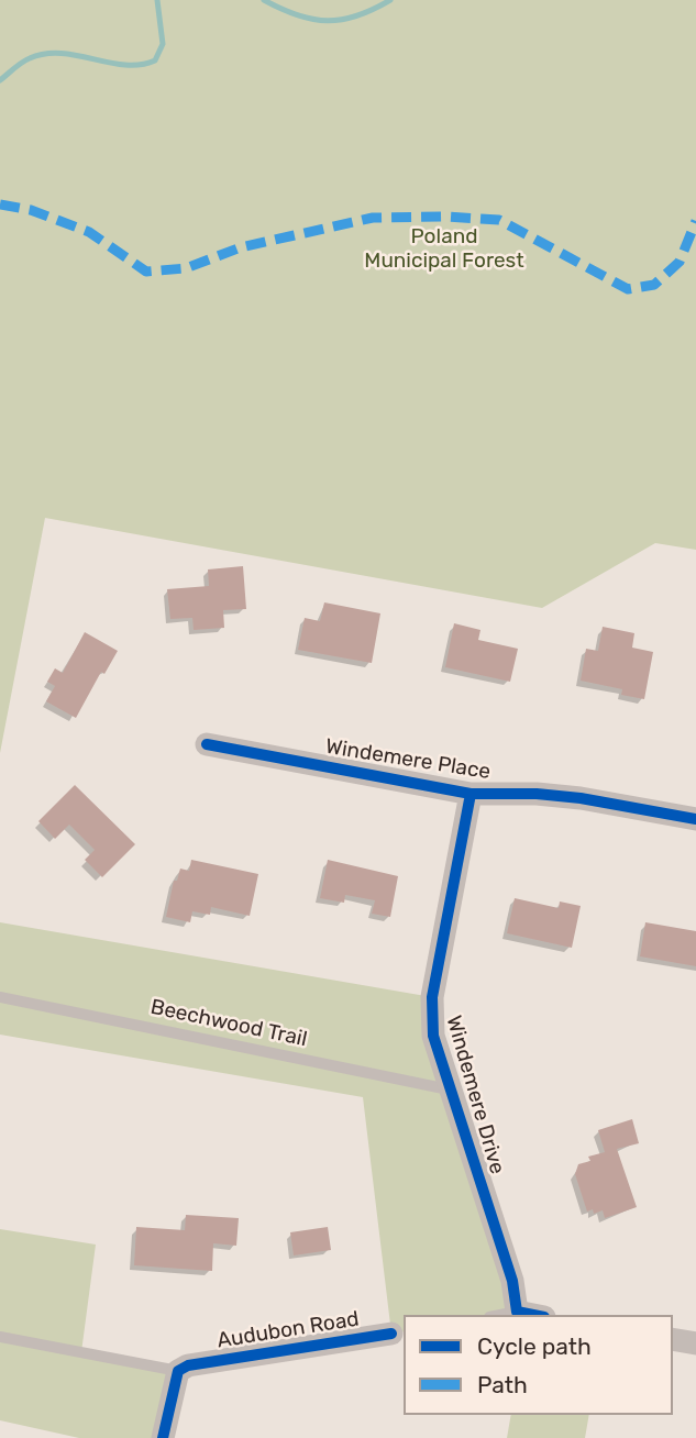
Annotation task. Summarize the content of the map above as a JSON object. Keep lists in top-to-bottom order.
{
  "streets": {
    "street": ["Windemere Place", "Windemere Drive", "Audubon Road"],
    "lane": ["Beechwood Trail"]
  },
  "crossings": [
    ["Windemere Place", "Windemere Drive"],
    ["Beechwood Trail", "Windemere Drive"]
  ],
  "parks": ["Poland Municipal Forest"],
  "legend": ["Cycle path", "Path"]
}
